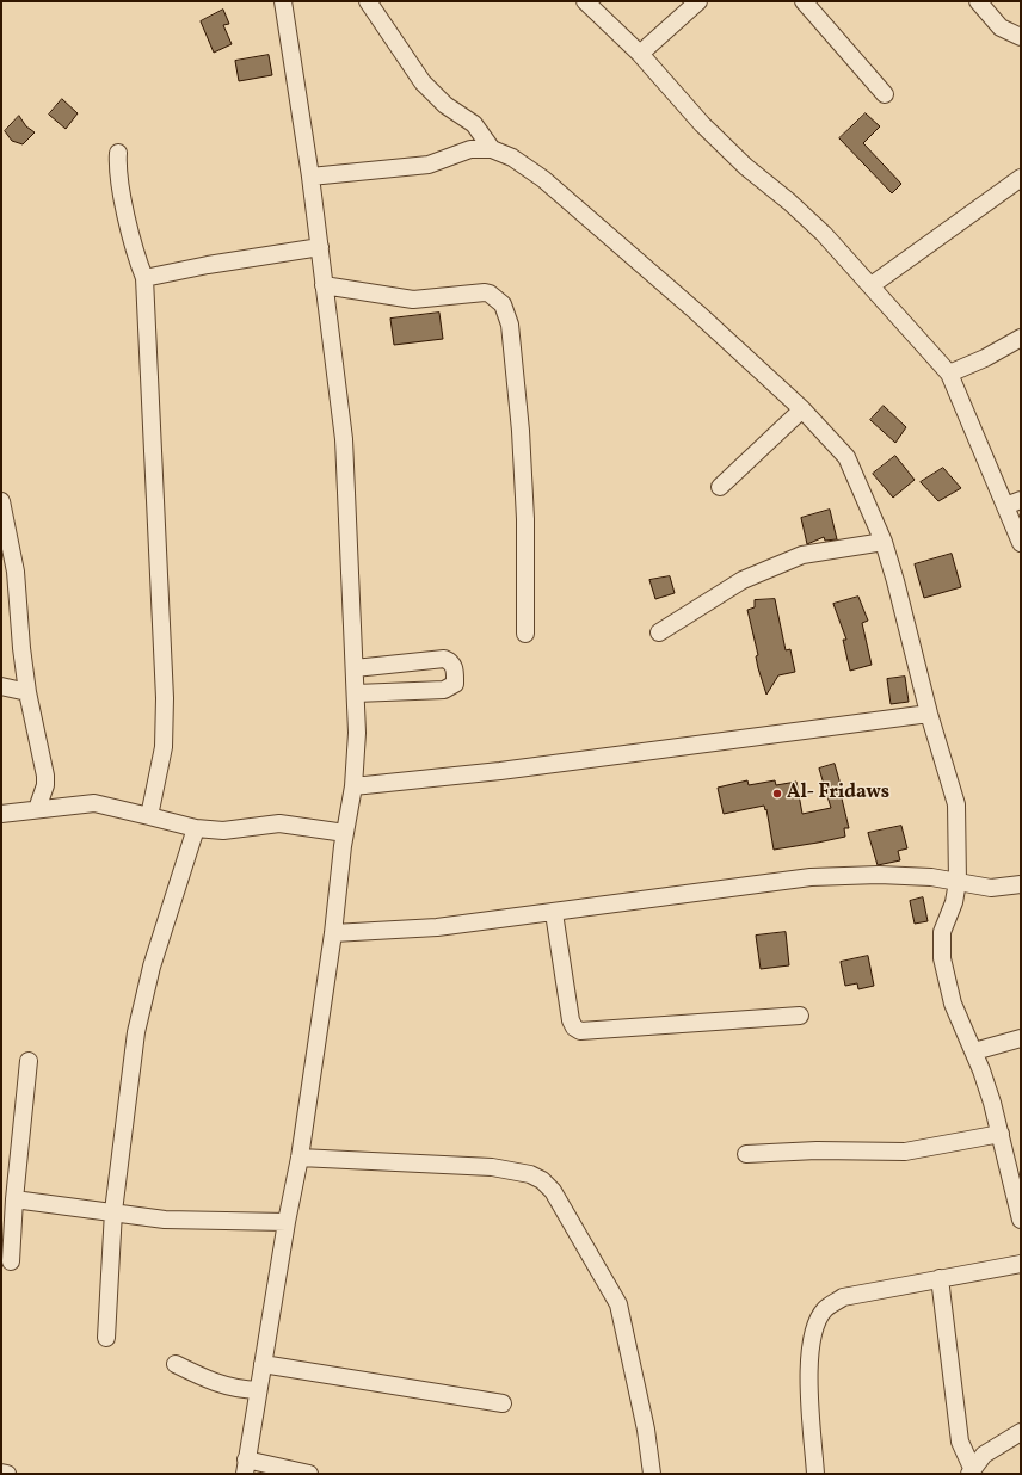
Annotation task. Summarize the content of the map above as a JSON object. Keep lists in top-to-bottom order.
{
  "places": ["Al- Fridaws"]
}
